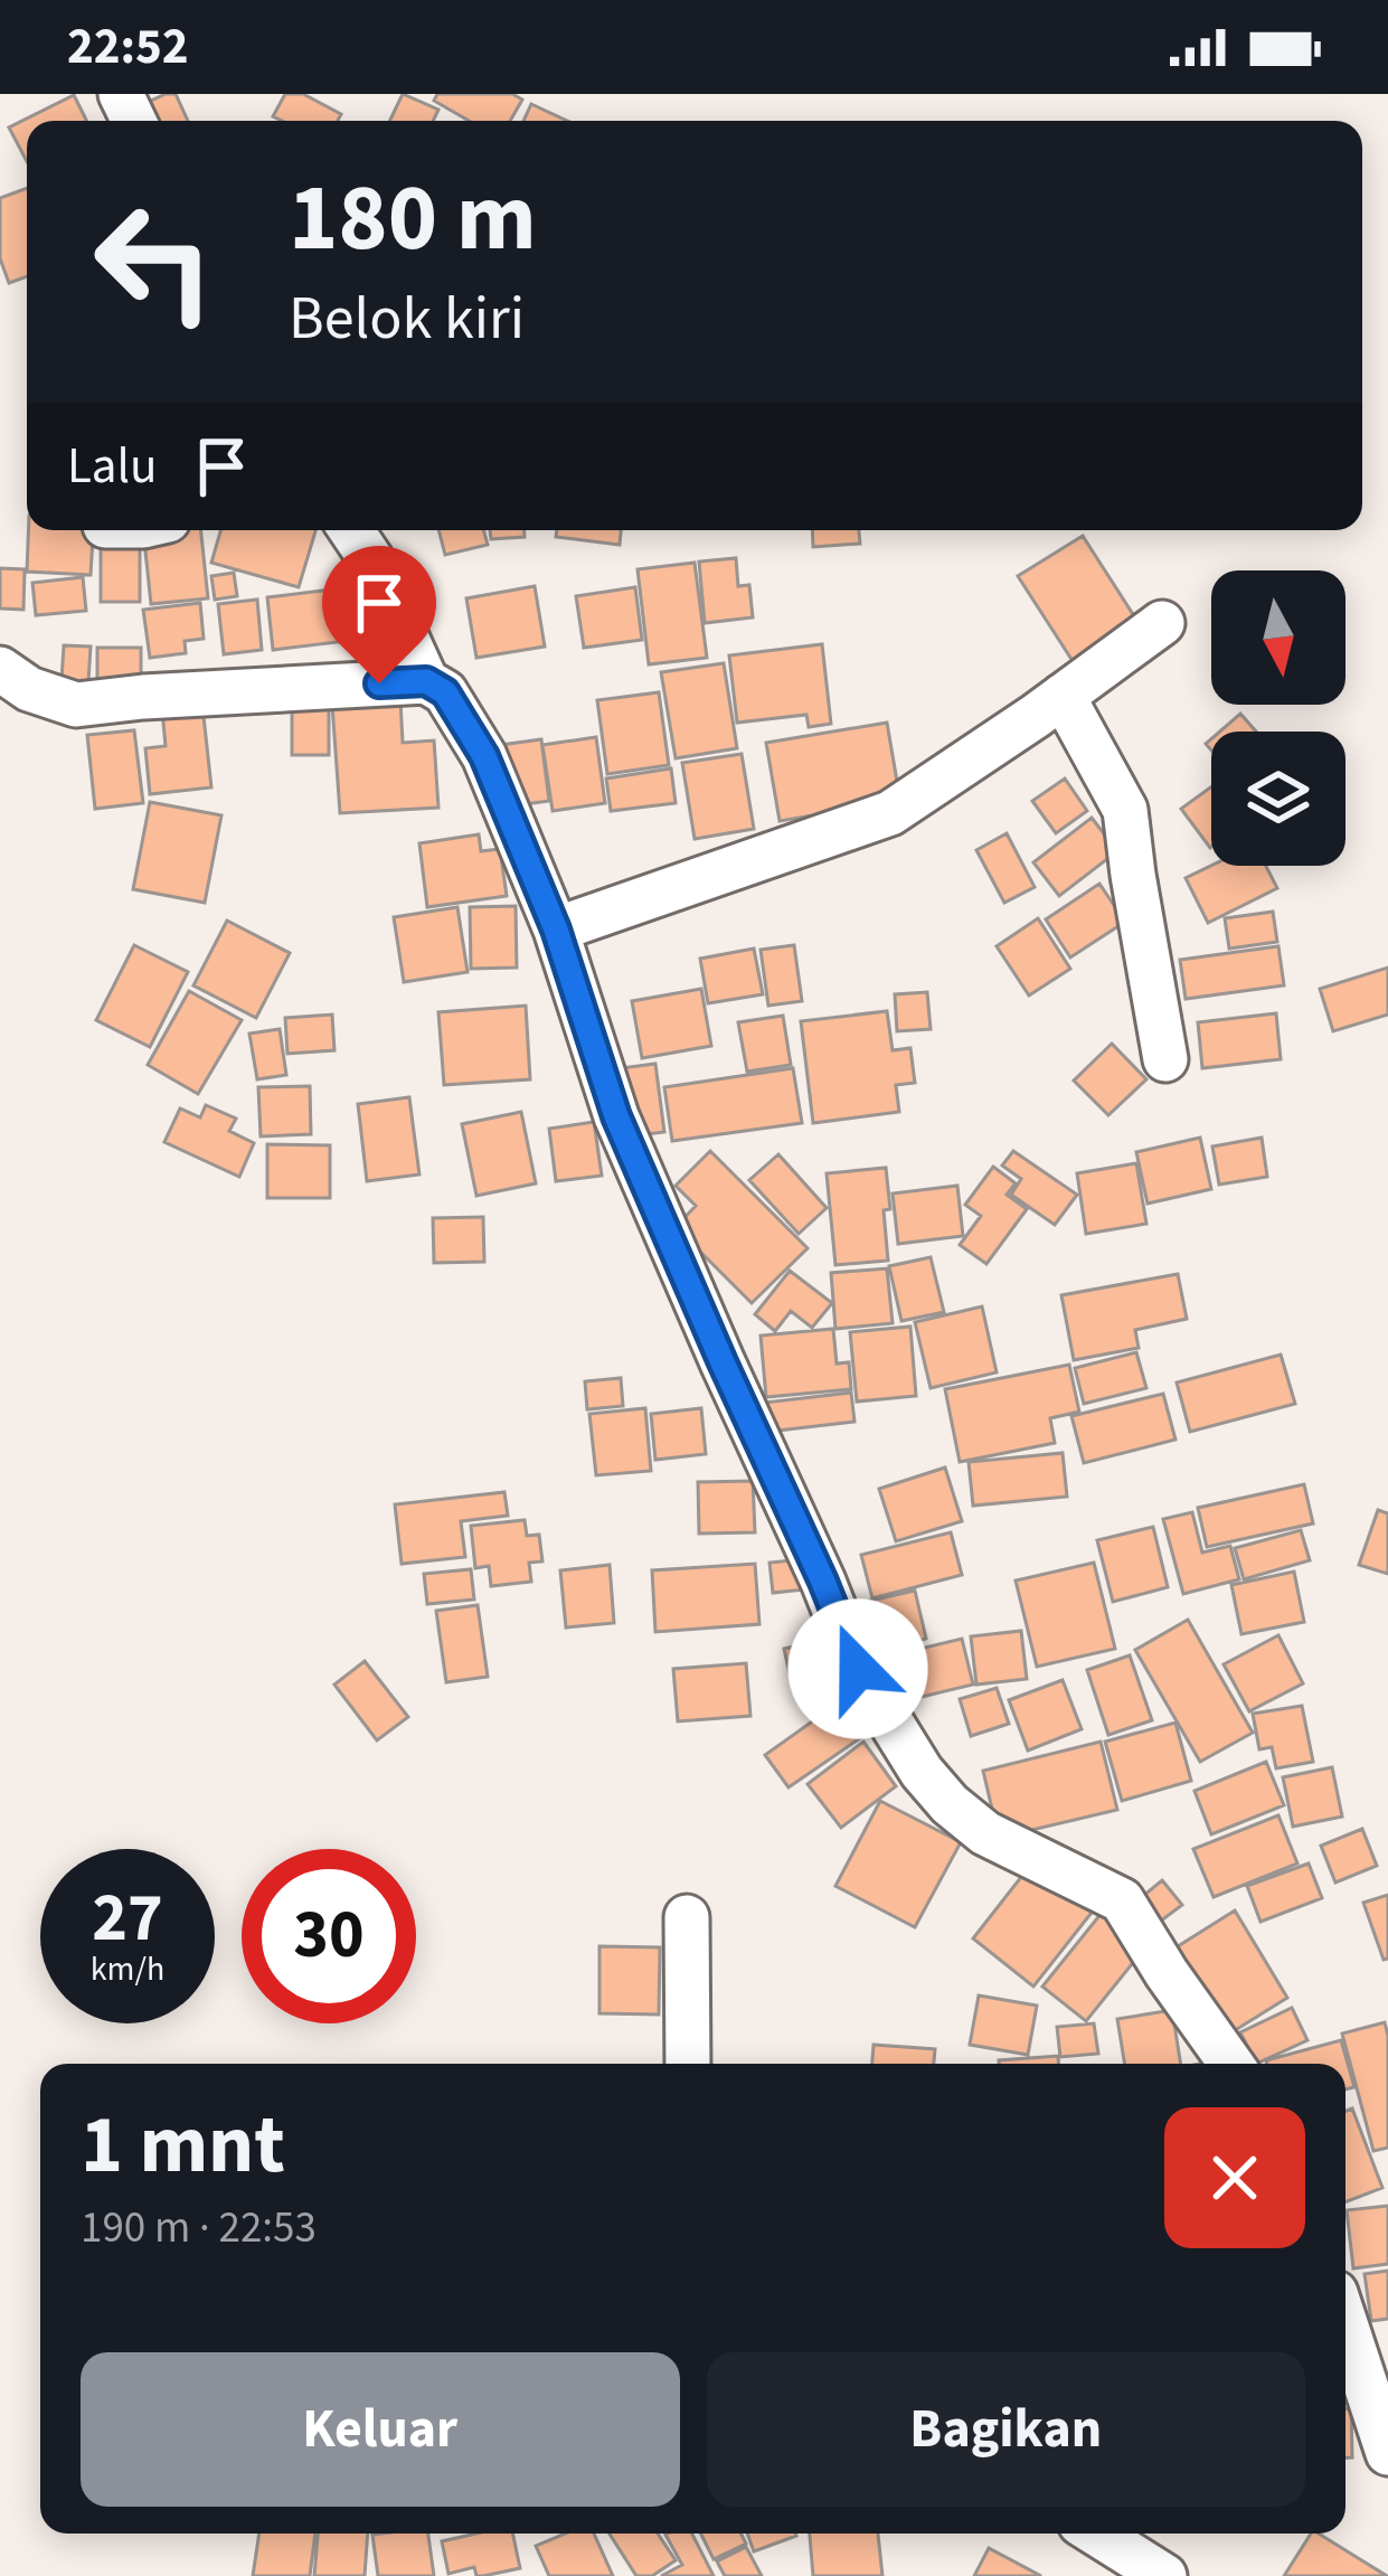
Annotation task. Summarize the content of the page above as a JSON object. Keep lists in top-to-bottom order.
{
  "north": "bottom",
  "page": {
    "status": "22:52",
    "turn": ["180 m", "Belok kiri"],
    "then": "Lalu",
    "speed": "27 km/h",
    "limit": "30",
    "heading": ["1 mnt", "190 m · 22:53"],
    "buttons": ["Keluar", "Bagikan"]
  }
}
